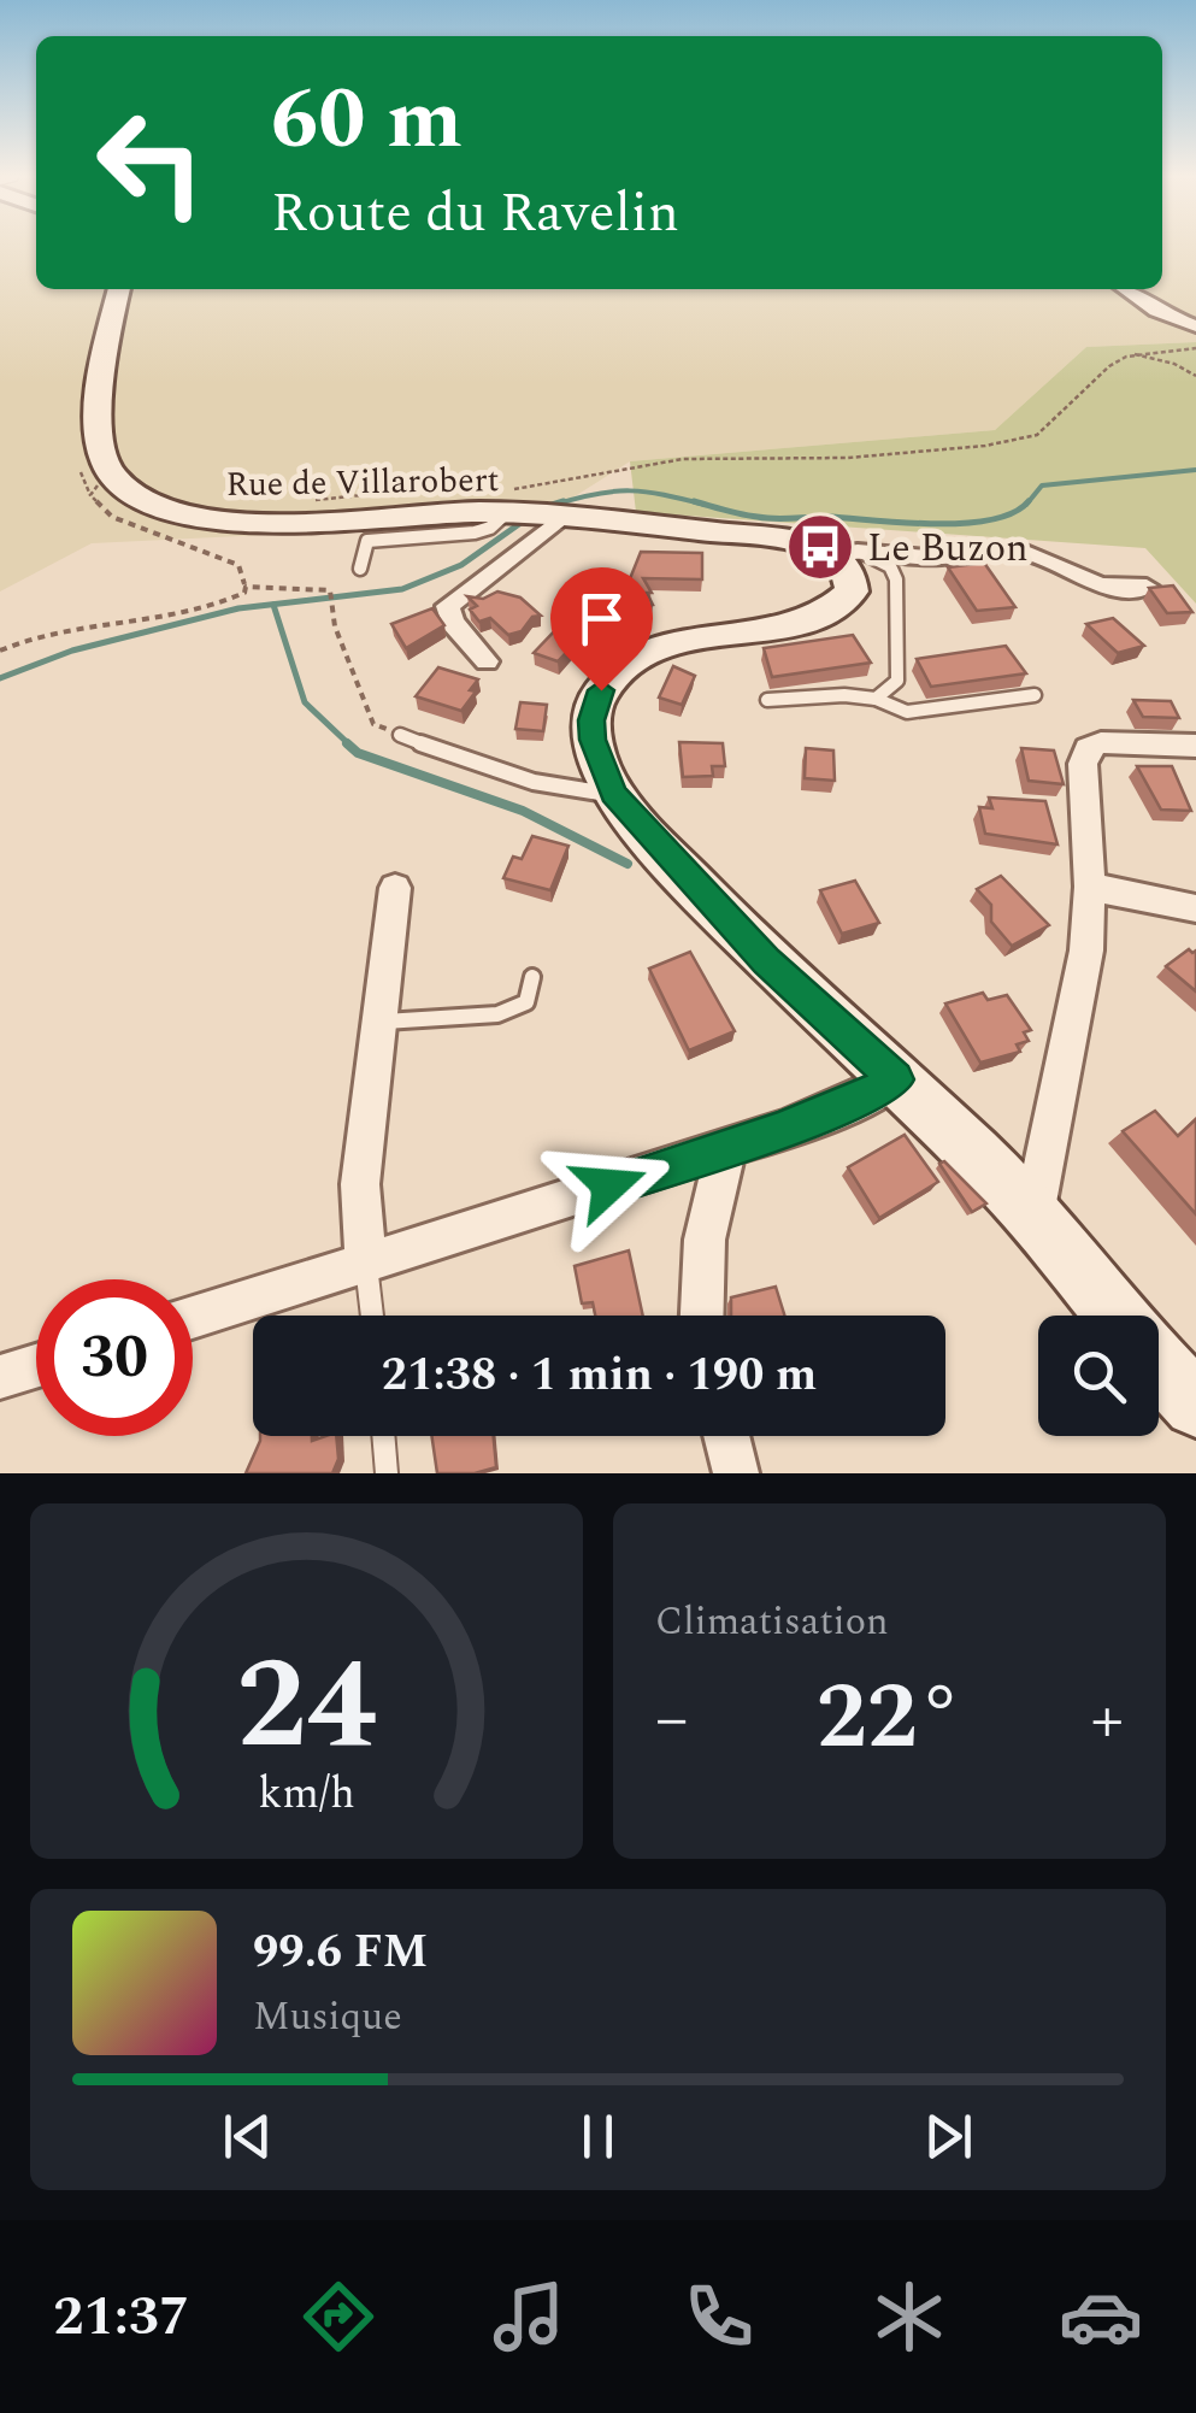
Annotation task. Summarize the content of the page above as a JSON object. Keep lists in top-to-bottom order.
{
  "streets": {
    "main road": ["Rue de Villarobert"]
  },
  "places": {
    "bus stop": ["Le Buzon"]
  },
  "page": {
    "turn": ["60 m", "Route du Ravelin"],
    "limit": "30",
    "trip": "21:38 · 1 min · 190 m",
    "tile": "Climatisation",
    "heat": ["−", "22°", "+"],
    "song": ["99.6 FM", "Musique"],
    "tabs": "21:37",
    "gauge": ["24", "km/h"]
  }
}
